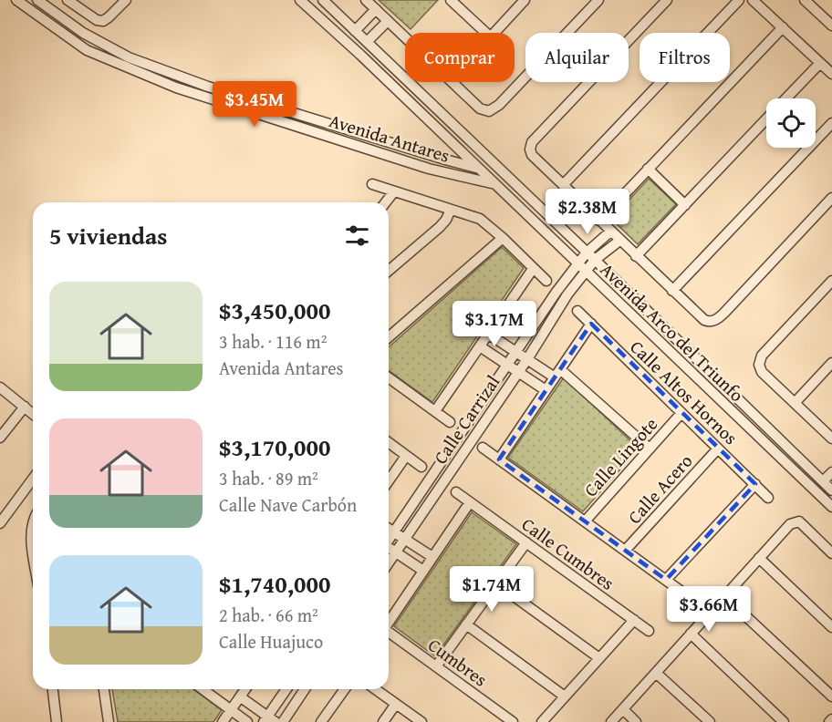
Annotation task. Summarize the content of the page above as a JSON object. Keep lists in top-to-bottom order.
{
  "streets": {
    "street": [
      "Avenida Antares",
      "Avenida Arco del Triunfo",
      "Calle Altos Hornos",
      "Calle Carrizal",
      "Calle Lingote",
      "Calle Acero",
      "Calle Cumbres",
      "Cumbres"
    ]
  },
  "crossings": [
    ["Avenida Antares", "Avenida Arco del Triunfo"],
    ["Avenida Arco del Triunfo", "Calle Carrizal"],
    ["Calle Altos Hornos", "Calle Lingote"],
    ["Calle Altos Hornos", "Calle Acero"]
  ],
  "page": {
    "chip": ["Comprar", "Alquilar", "Filtros"],
    "price": [
      "$3.45M",
      "$2.38M",
      "$3.17M",
      "$1.74M",
      "$3.66M"
    ],
    "heading": "5 viviendas",
    "list": [
      {
        "name": "$3,450,000",
        "note": "3 hab. · 116 m² · Avenida Antares"
      },
      {
        "name": "$3,170,000",
        "note": "3 hab. · 89 m² · Calle Nave Carbón"
      },
      {
        "name": "$1,740,000",
        "note": "2 hab. · 66 m² · Calle Huajuco"
      }
    ]
  }
}
